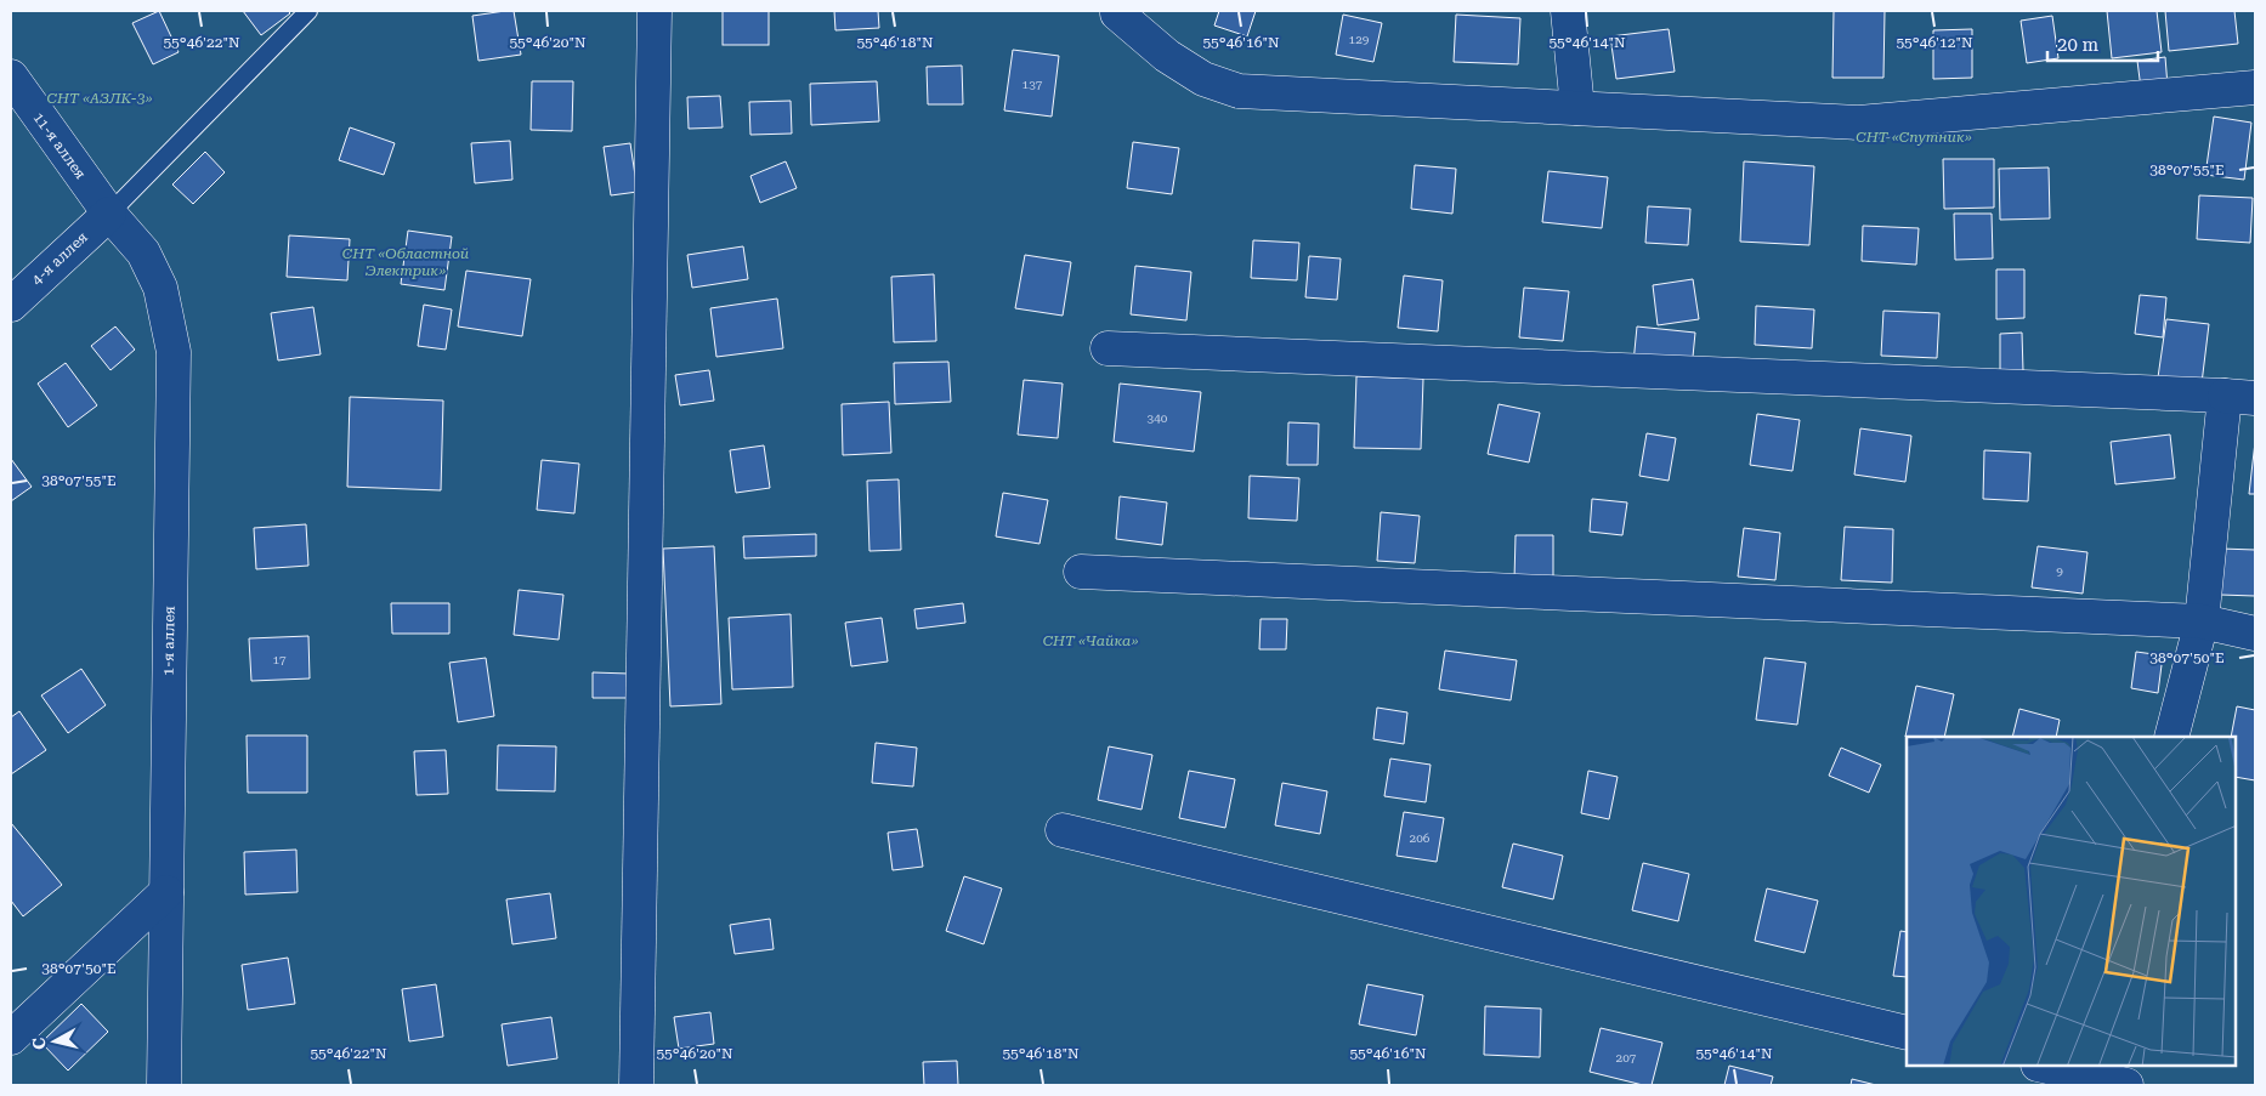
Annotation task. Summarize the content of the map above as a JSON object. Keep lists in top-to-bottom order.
{
  "streets": {
    "street": ["11-я аллея", "4-я аллея", "1-я аллея"]
  },
  "crossings": [
    ["11-я аллея", "4-я аллея"],
    ["11-я аллея", "1-я аллея"],
    ["4-я аллея", "1-я аллея"]
  ],
  "parks": [
    "СНТ «АЗЛК-3»",
    "СНТ «Спутник»",
    "СНТ «Областной Электрик»",
    "СНТ «Чайка»"
  ],
  "house_numbers": [
    "129",
    "137",
    "340",
    "9",
    "17",
    "206",
    "207"
  ],
  "scale_bar": "20 m",
  "north": "left",
  "coordinates": [
    "55°46'22\"N",
    "55°46'20\"N",
    "55°46'18\"N",
    "55°46'16\"N",
    "55°46'14\"N",
    "55°46'12\"N",
    "38°07'55\"E",
    "38°07'50\"E"
  ]
}
